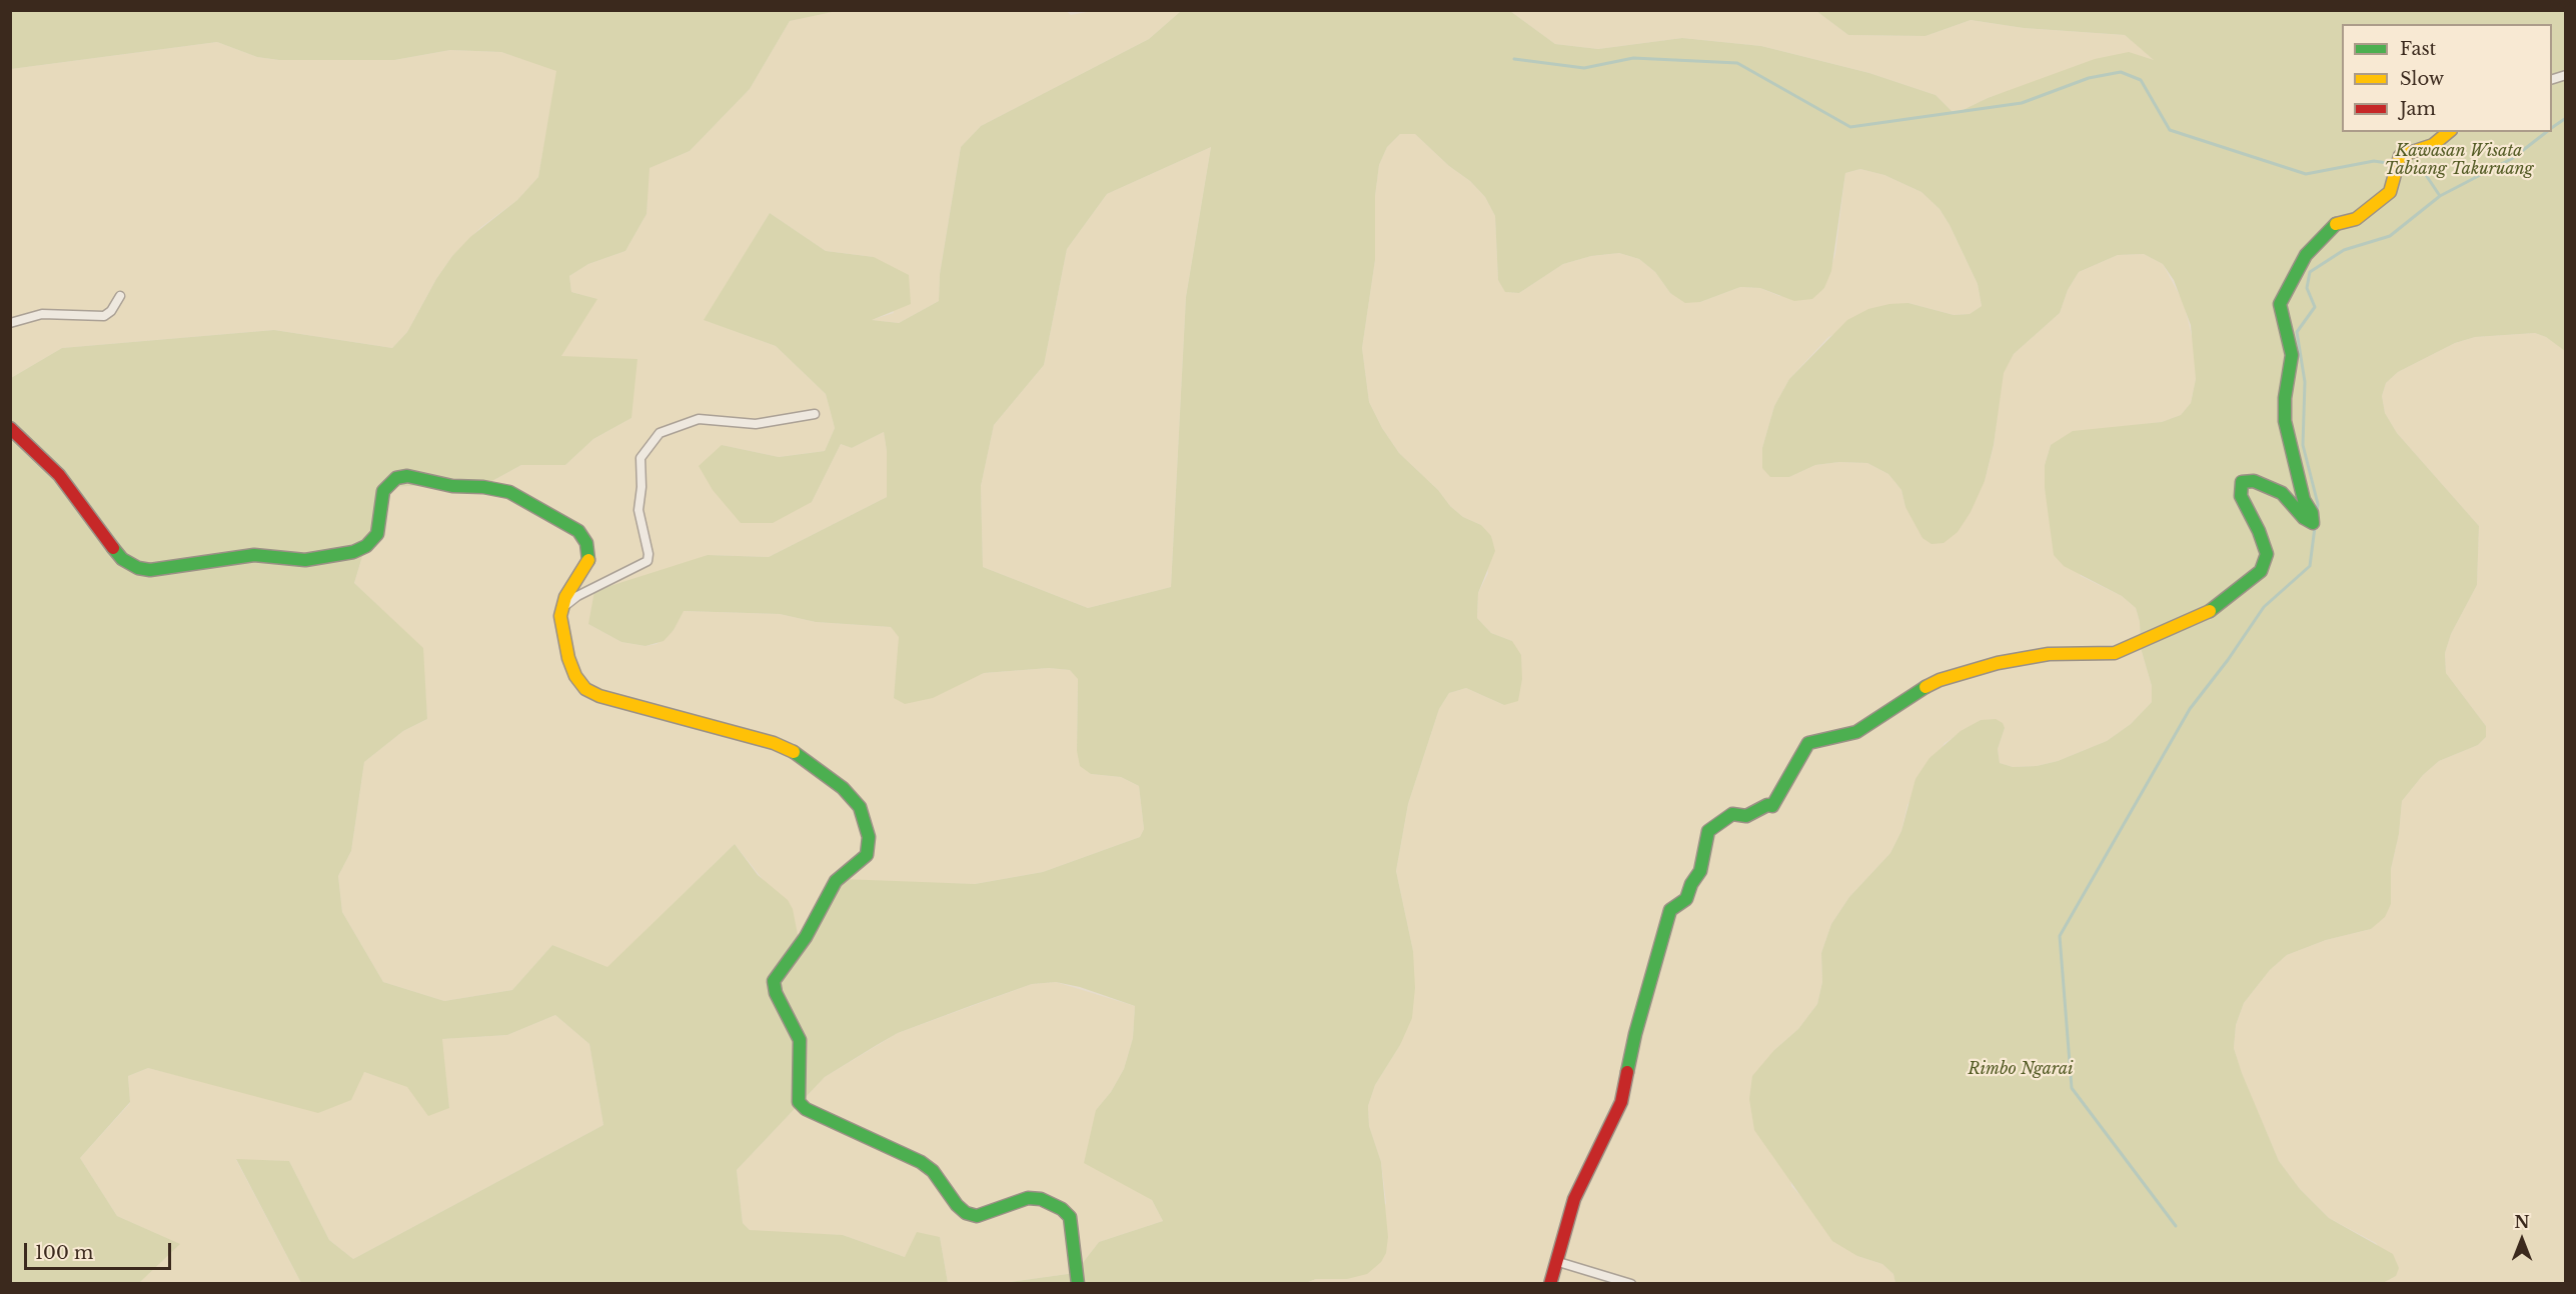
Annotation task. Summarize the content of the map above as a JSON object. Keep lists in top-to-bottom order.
{
  "parks": ["Kawasan Wisata Tabiang Takuruang", "Rimbo Ngarai"],
  "legend": ["Fast", "Slow", "Jam"],
  "scale_bar": "100 m",
  "north": "top"
}
